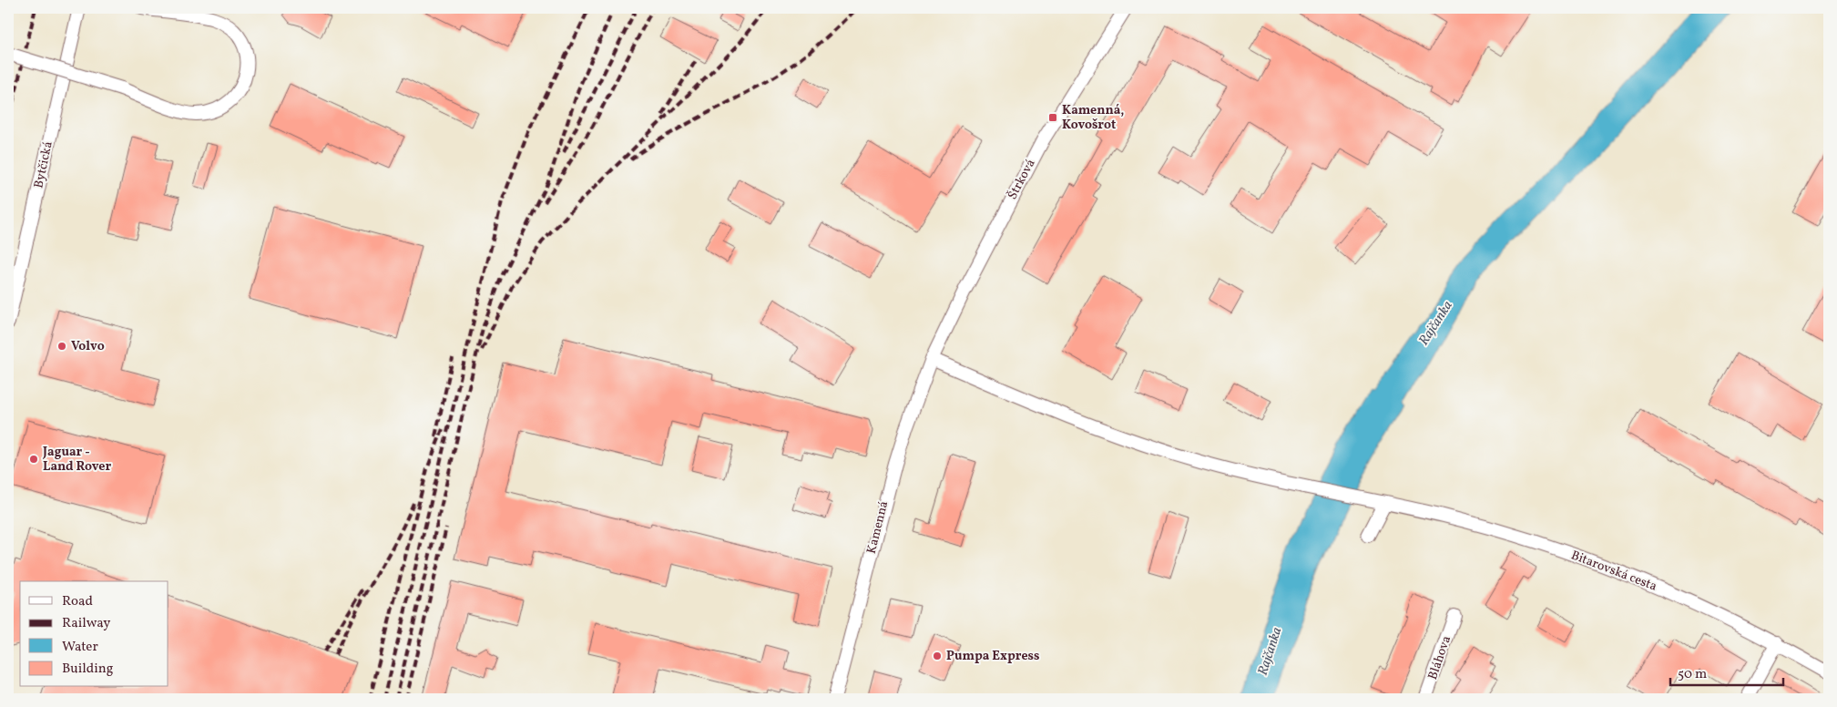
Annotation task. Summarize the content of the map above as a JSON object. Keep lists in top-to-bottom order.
{
  "streets": {
    "street": [
      "Bytčická",
      "Štrková",
      "Kamenná",
      "Bitarovská cesta",
      "Bláhova"
    ]
  },
  "crossings": [
    ["Štrková", "Kamenná"],
    ["Štrková", "Bitarovská cesta"],
    ["Kamenná", "Bitarovská cesta"]
  ],
  "water": ["Rajčanka"],
  "places": {
    "transit": ["Kamenná, Kovošrot"],
    "other": ["Volvo", "Jaguar - Land Rover", "Pumpa Express"]
  },
  "legend": [
    "Road",
    "Railway",
    "Water",
    "Building"
  ],
  "scale_bar": "50 m"
}
